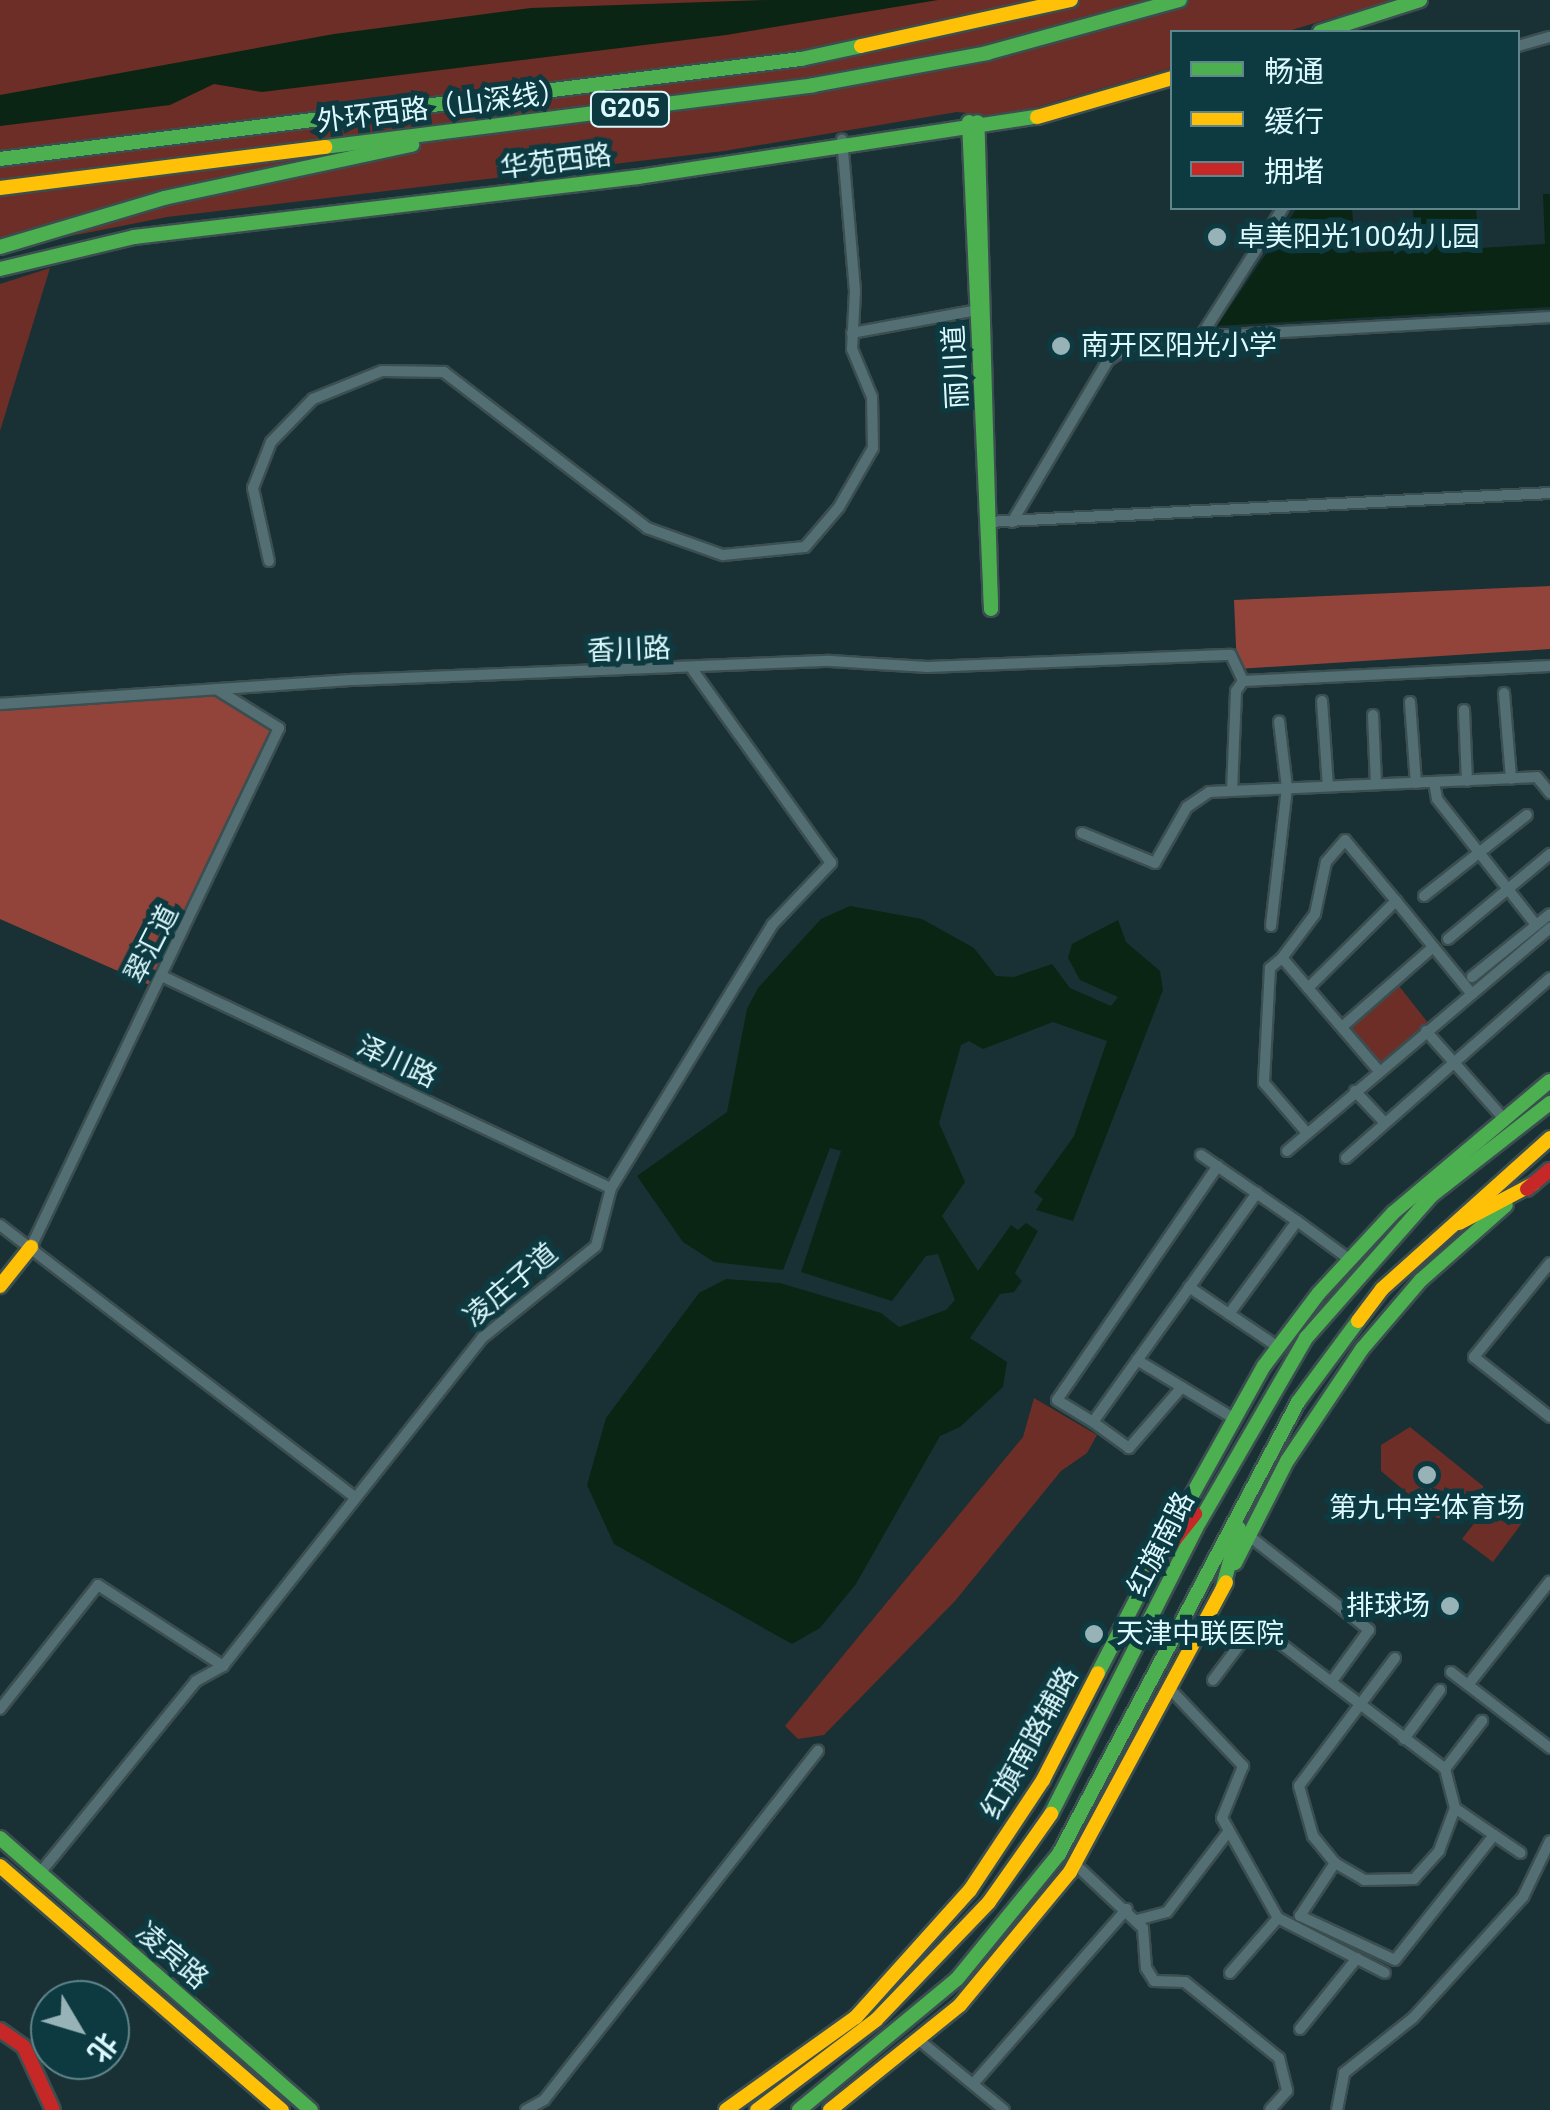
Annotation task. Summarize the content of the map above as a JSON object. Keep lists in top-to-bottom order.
{
  "streets": {
    "main road": [
      "外环西路（山深线）",
      "G205",
      "华苑西路",
      "丽川道",
      "红旗南路",
      "红旗南路辅路",
      "凌宾路"
    ],
    "street": [
      "香川路",
      "翠汇道",
      "泽川路",
      "凌庄子道"
    ]
  },
  "crossings": [
    ["华苑西路", "丽川道"],
    ["香川路", "翠汇道"],
    ["香川路", "凌庄子道"],
    ["翠汇道", "泽川路"],
    ["泽川路", "凌庄子道"],
    ["凌庄子道", "凌宾路"]
  ],
  "places": [
    "卓美阳光100幼儿园",
    "南开区阳光小学",
    "第九中学体育场",
    "排球场",
    "天津中联医院"
  ],
  "legend": ["畅通", "缓行", "拥堵"],
  "north": "bottom right"
}
